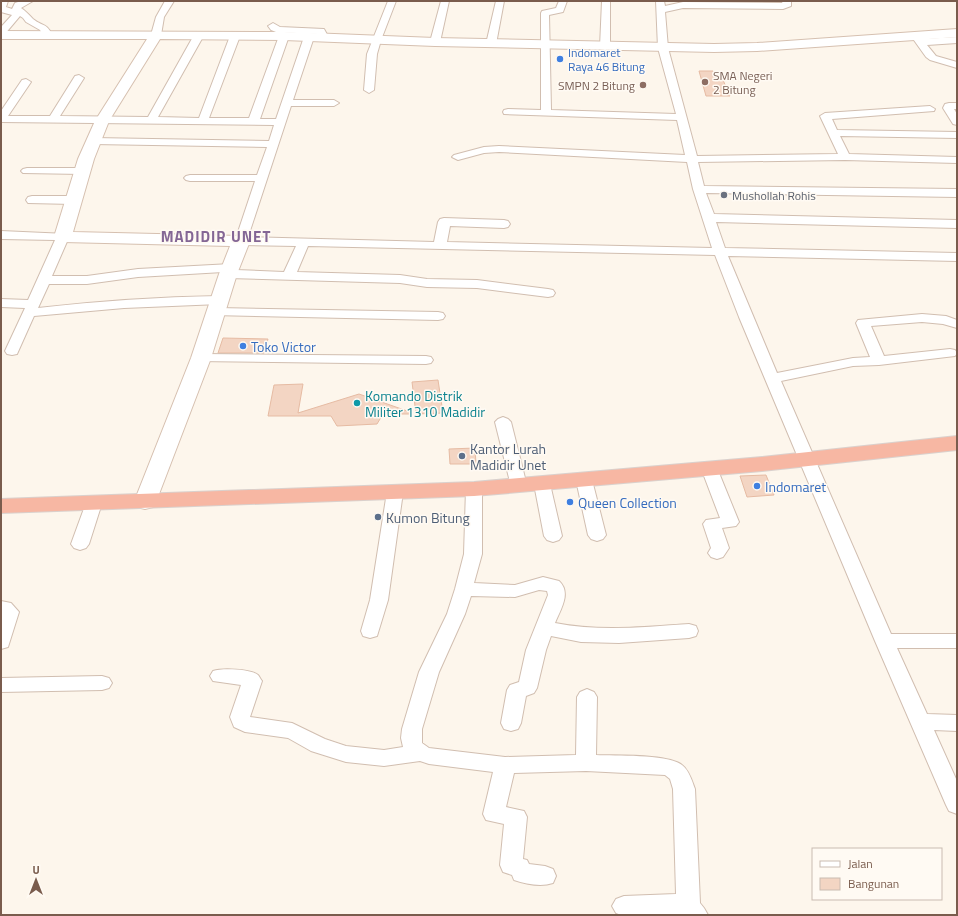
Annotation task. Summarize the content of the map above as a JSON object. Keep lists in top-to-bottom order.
{
  "districts": ["MADIDIR UNET"],
  "places": [
    "Indomaret Raya 46 Bitung",
    "SMA Negeri 2 Bitung",
    "SMPN 2 Bitung",
    "Mushollah Rohis",
    "Toko Victor",
    "Komando Distrik Militer 1310 Madidir",
    "Kantor Lurah Madidir Unet",
    "Indomaret",
    "Queen Collection",
    "Kumon Bitung"
  ],
  "legend": ["Jalan", "Bangunan"],
  "north": "top"
}
